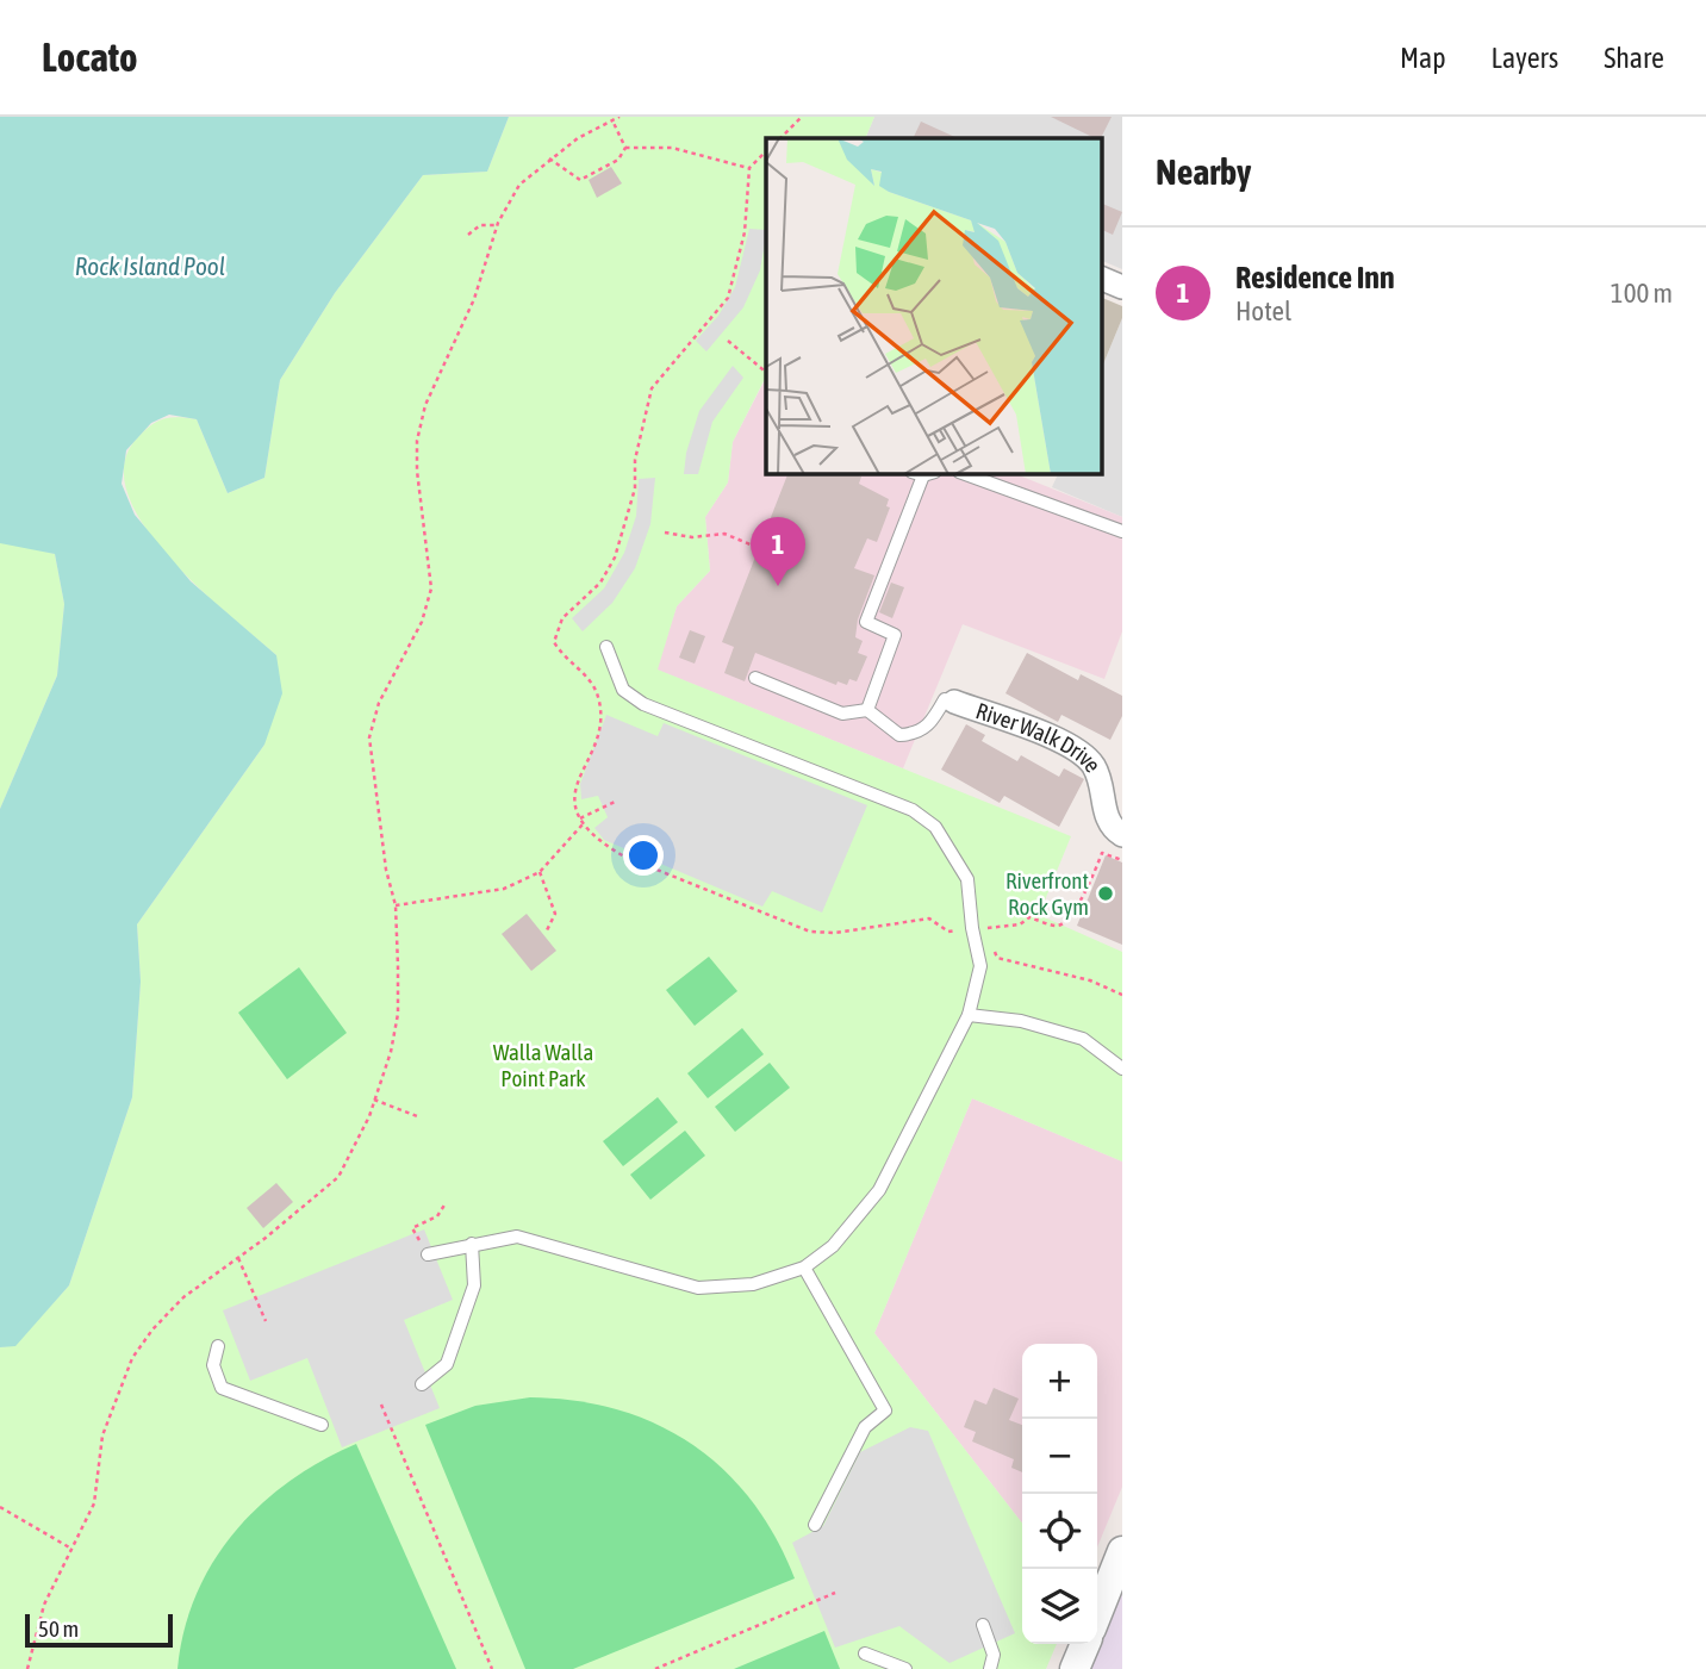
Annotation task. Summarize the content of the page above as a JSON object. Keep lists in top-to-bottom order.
{
  "streets": {
    "street": ["River Walk Drive"]
  },
  "water": ["Rock Island Pool"],
  "parks": ["Walla Walla Point Park"],
  "places": ["Riverfront Rock Gym"],
  "scale_bar": "50 m",
  "page": {
    "header": "Locato",
    "nav": ["Map", "Layers", "Share"],
    "heading": "Nearby",
    "list": [
      {
        "mark": "1",
        "name": "Residence Inn",
        "note": "Hotel",
        "value": "100 m"
      }
    ],
    "pins": "1",
    "map_buttons": ["+", "−"],
    "scale": "50 m"
  }
}
